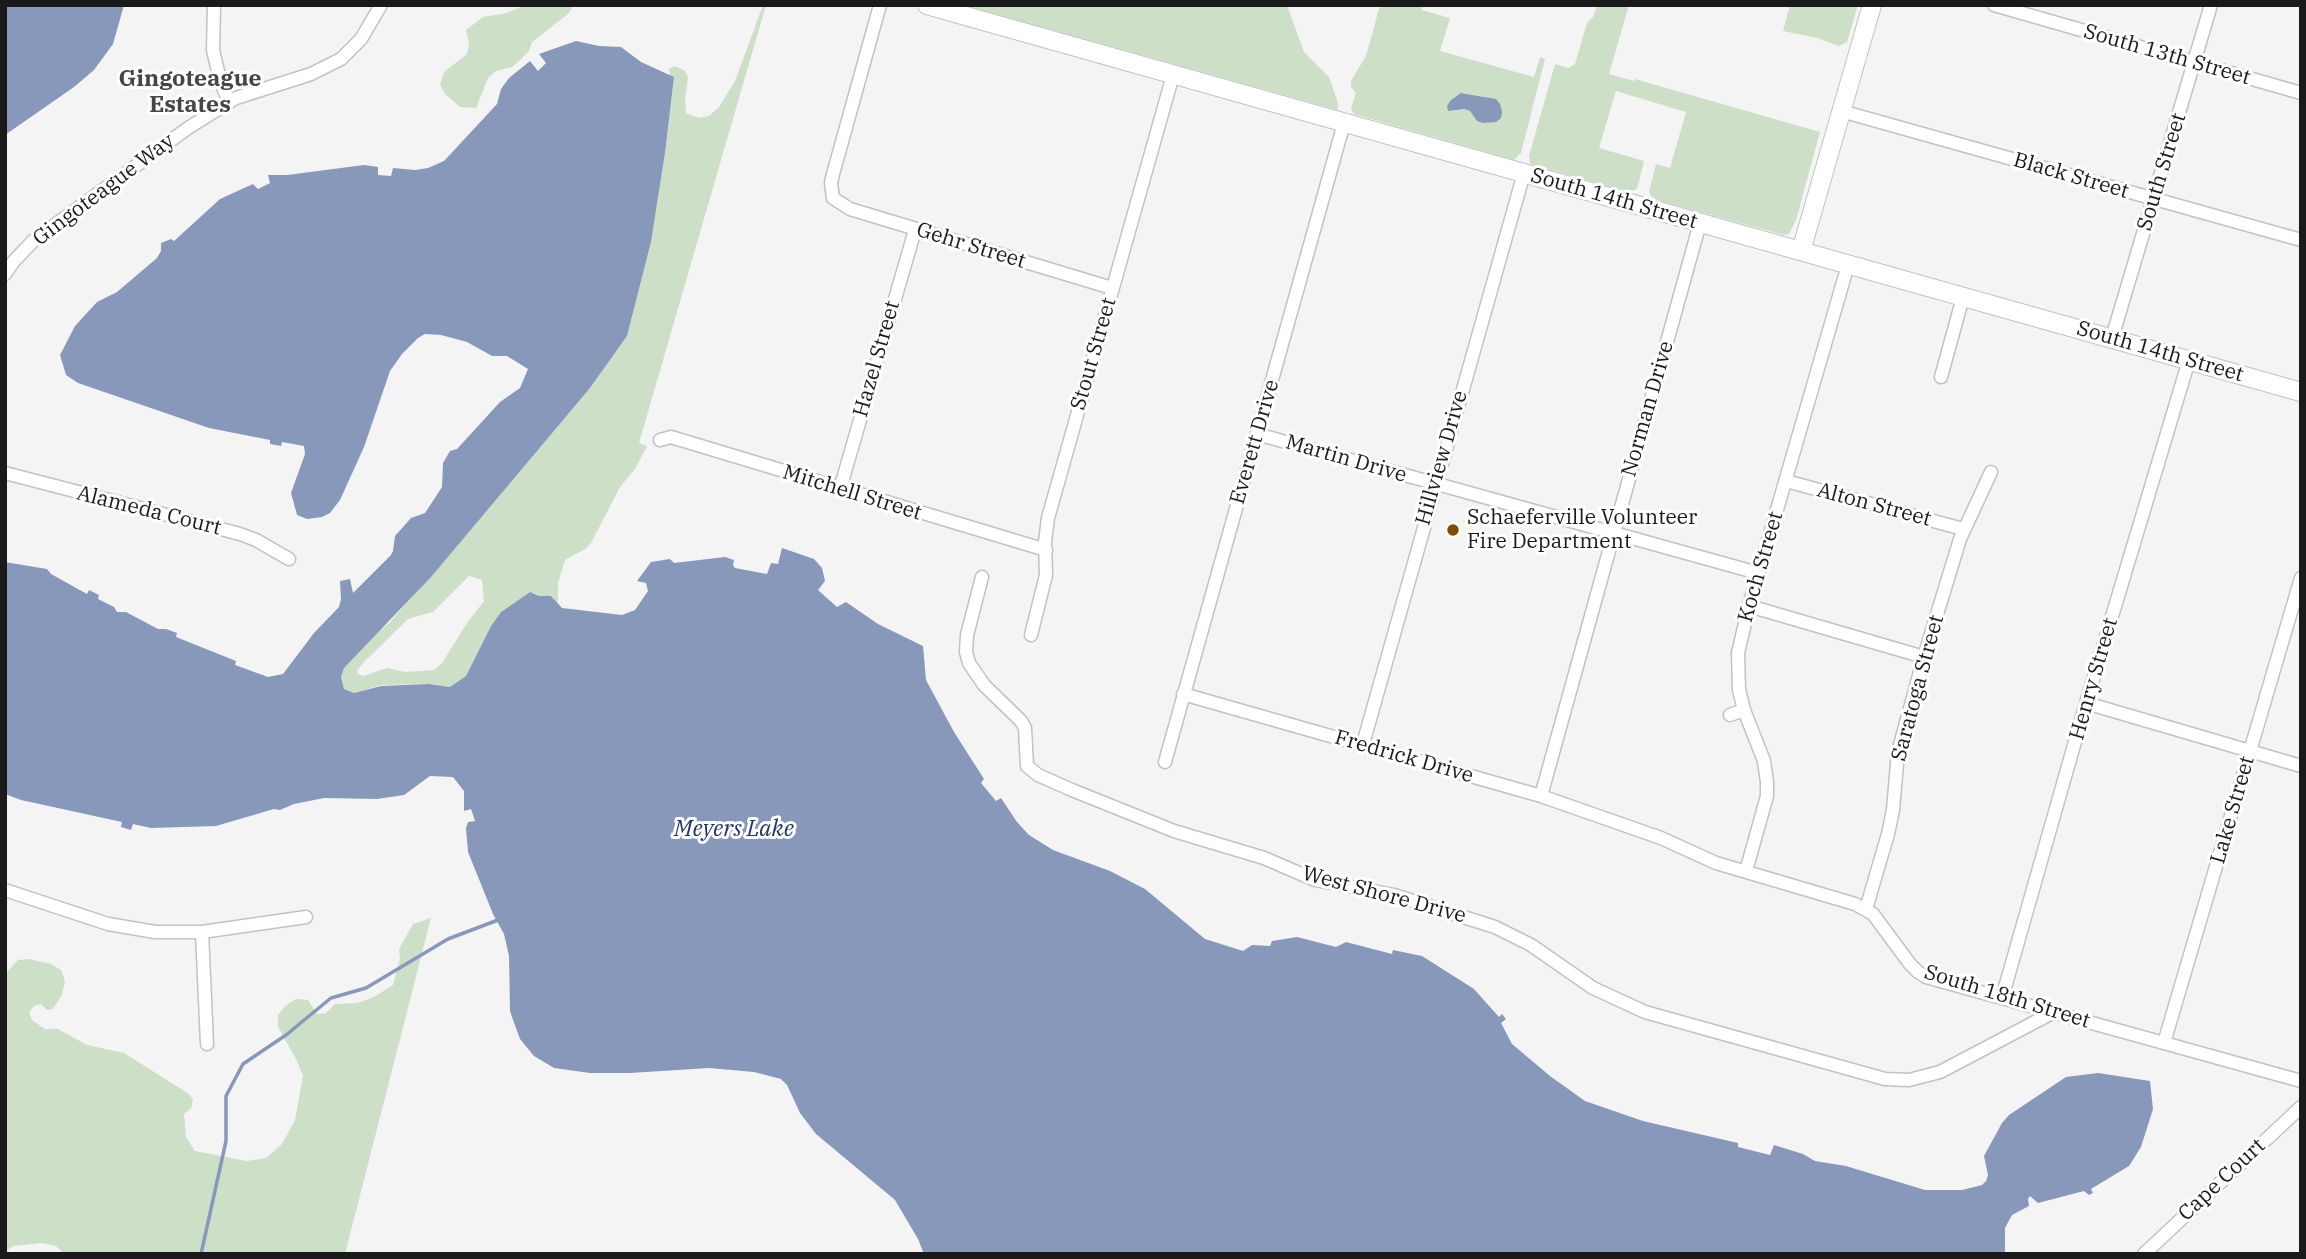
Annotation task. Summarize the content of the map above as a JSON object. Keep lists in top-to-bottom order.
{
  "streets": {
    "main road": ["South 14th Street"],
    "street": [
      "South 13th Street",
      "South Street",
      "Black Street",
      "Gingoteague Way",
      "Gehr Street",
      "Stout Street",
      "Hazel Street",
      "Norman Drive",
      "Everett Drive",
      "Hillview Drive",
      "Martin Drive",
      "Mitchell Street",
      "Alton Street",
      "Alameda Court",
      "Koch Street",
      "Henry Street",
      "Saratoga Street",
      "Fredrick Drive",
      "Lake Street",
      "West Shore Drive",
      "South 18th Street",
      "Cape Court"
    ]
  },
  "crossings": [
    ["South 13th Street", "South Street"],
    ["South Street", "Black Street"],
    ["South Street", "South 14th Street"],
    ["South 14th Street", "Stout Street"],
    ["South 14th Street", "Norman Drive"],
    ["South 14th Street", "Everett Drive"],
    ["South 14th Street", "Hillview Drive"],
    ["South 14th Street", "Koch Street"],
    ["South 14th Street", "Henry Street"],
    ["Gehr Street", "Stout Street"],
    ["Gehr Street", "Hazel Street"],
    ["Stout Street", "Mitchell Street"],
    ["Hazel Street", "Mitchell Street"],
    ["Norman Drive", "Martin Drive"],
    ["Norman Drive", "Fredrick Drive"],
    ["Everett Drive", "Martin Drive"],
    ["Everett Drive", "Fredrick Drive"],
    ["Hillview Drive", "Martin Drive"],
    ["Hillview Drive", "Fredrick Drive"],
    ["Martin Drive", "Koch Street"],
    ["Alton Street", "Koch Street"],
    ["Alton Street", "Saratoga Street"],
    ["Koch Street", "South 18th Street"],
    ["Henry Street", "South 18th Street"],
    ["Saratoga Street", "South 18th Street"],
    ["Fredrick Drive", "South 18th Street"],
    ["Lake Street", "South 18th Street"],
    ["West Shore Drive", "South 18th Street"]
  ],
  "districts": ["Gingoteague Estates"],
  "water": ["Meyers Lake"],
  "places": ["Schaeferville Volunteer Fire Department"]
}
